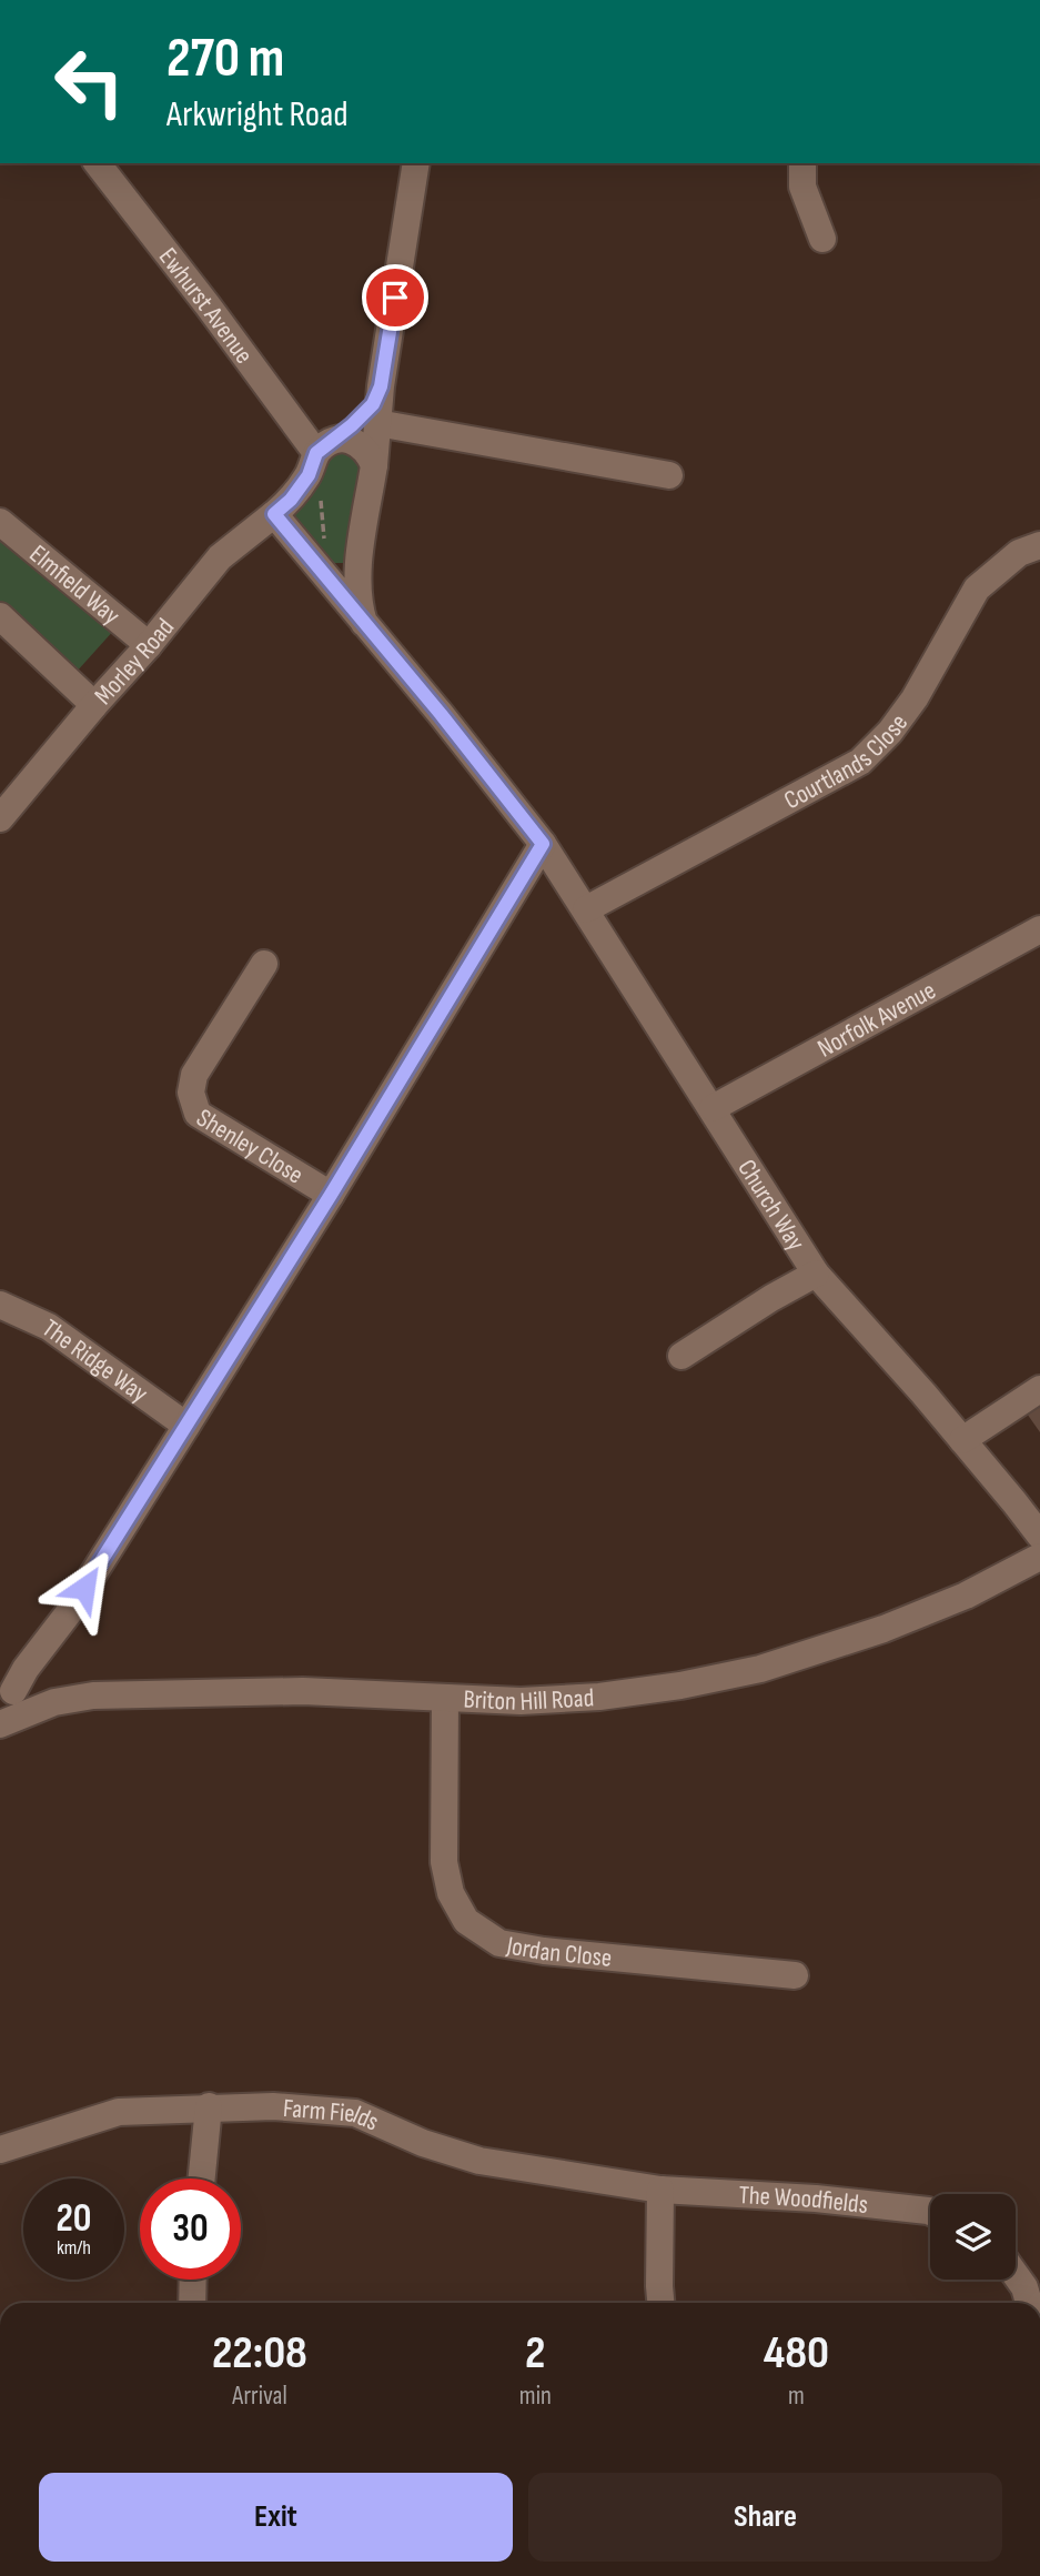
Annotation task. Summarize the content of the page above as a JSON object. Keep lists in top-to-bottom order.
{
  "streets": {
    "street": [
      "Ewhurst Avenue",
      "Elmfield Way",
      "Morley Road",
      "Courtlands Close",
      "Norfolk Avenue",
      "Shenley Close",
      "Church Way",
      "The Ridge Way",
      "Briton Hill Road",
      "Jordan Close",
      "Farm Fields",
      "The Woodfields"
    ]
  },
  "crossings": [
    ["Ewhurst Avenue", "Morley Road"],
    ["Elmfield Way", "Morley Road"],
    ["Morley Road", "Church Way"],
    ["Courtlands Close", "Church Way"],
    ["Norfolk Avenue", "Church Way"],
    ["Briton Hill Road", "Jordan Close"],
    ["Farm Fields", "The Woodfields"]
  ],
  "page": {
    "turn": ["270 m", "Arkwright Road"],
    "speed": "20 km/h",
    "limit": "30",
    "eta": [
      "22:08",
      "Arrival",
      "2",
      "min",
      "480",
      "m"
    ],
    "buttons": ["Exit", "Share"]
  }
}
